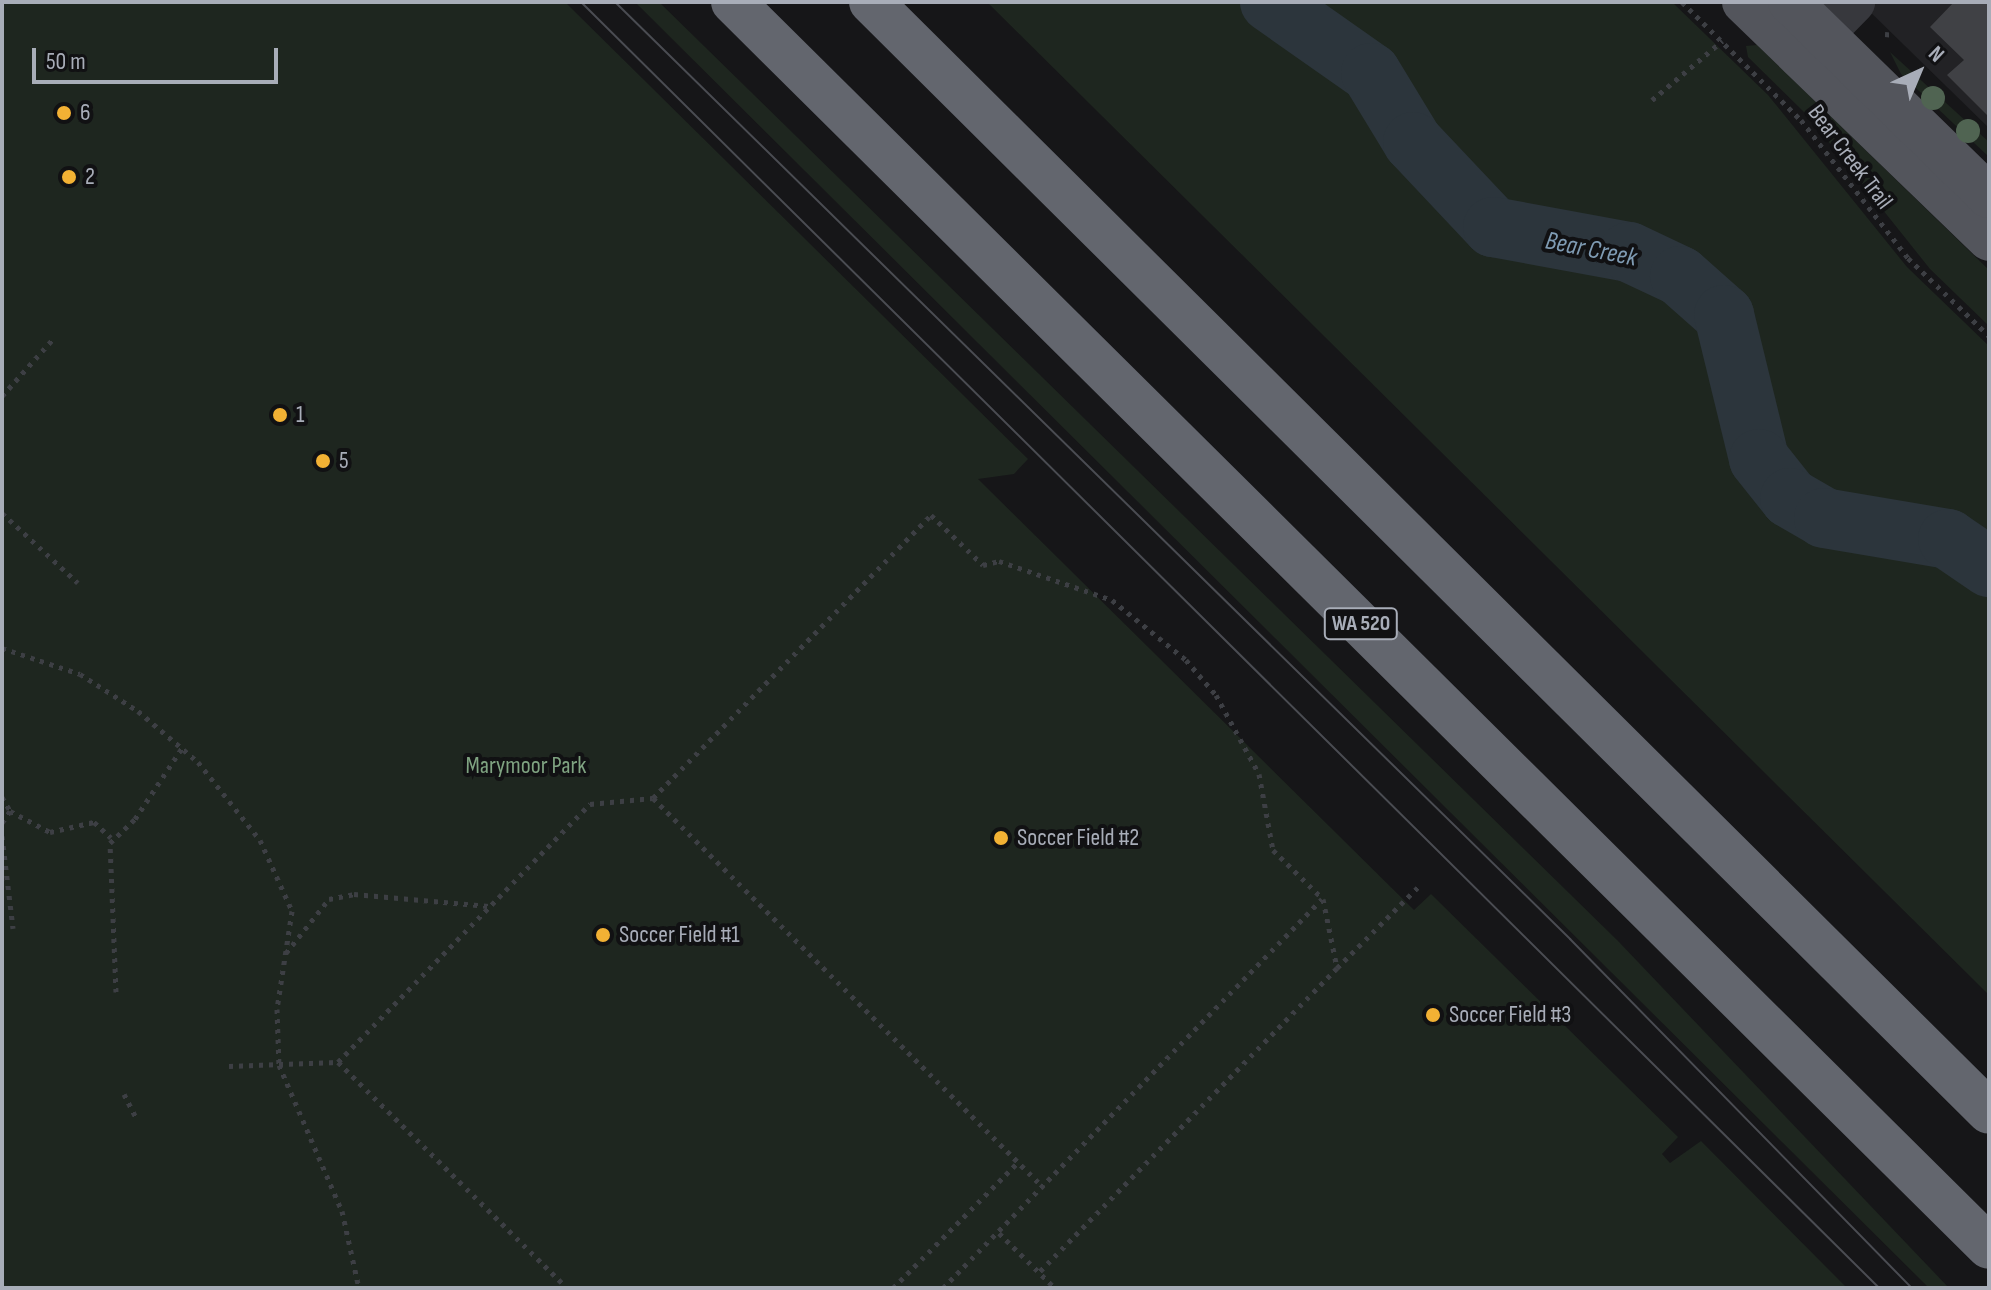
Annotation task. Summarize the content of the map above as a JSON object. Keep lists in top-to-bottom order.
{
  "streets": {
    "highway": ["WA 520"],
    "path": ["Bear Creek Trail"]
  },
  "water": ["Bear Creek"],
  "parks": ["Marymoor Park"],
  "places": [
    "6",
    "2",
    "1",
    "5",
    "Soccer Field #2",
    "Soccer Field #1",
    "Soccer Field #3"
  ],
  "scale_bar": "50 m",
  "north": "top right"
}
